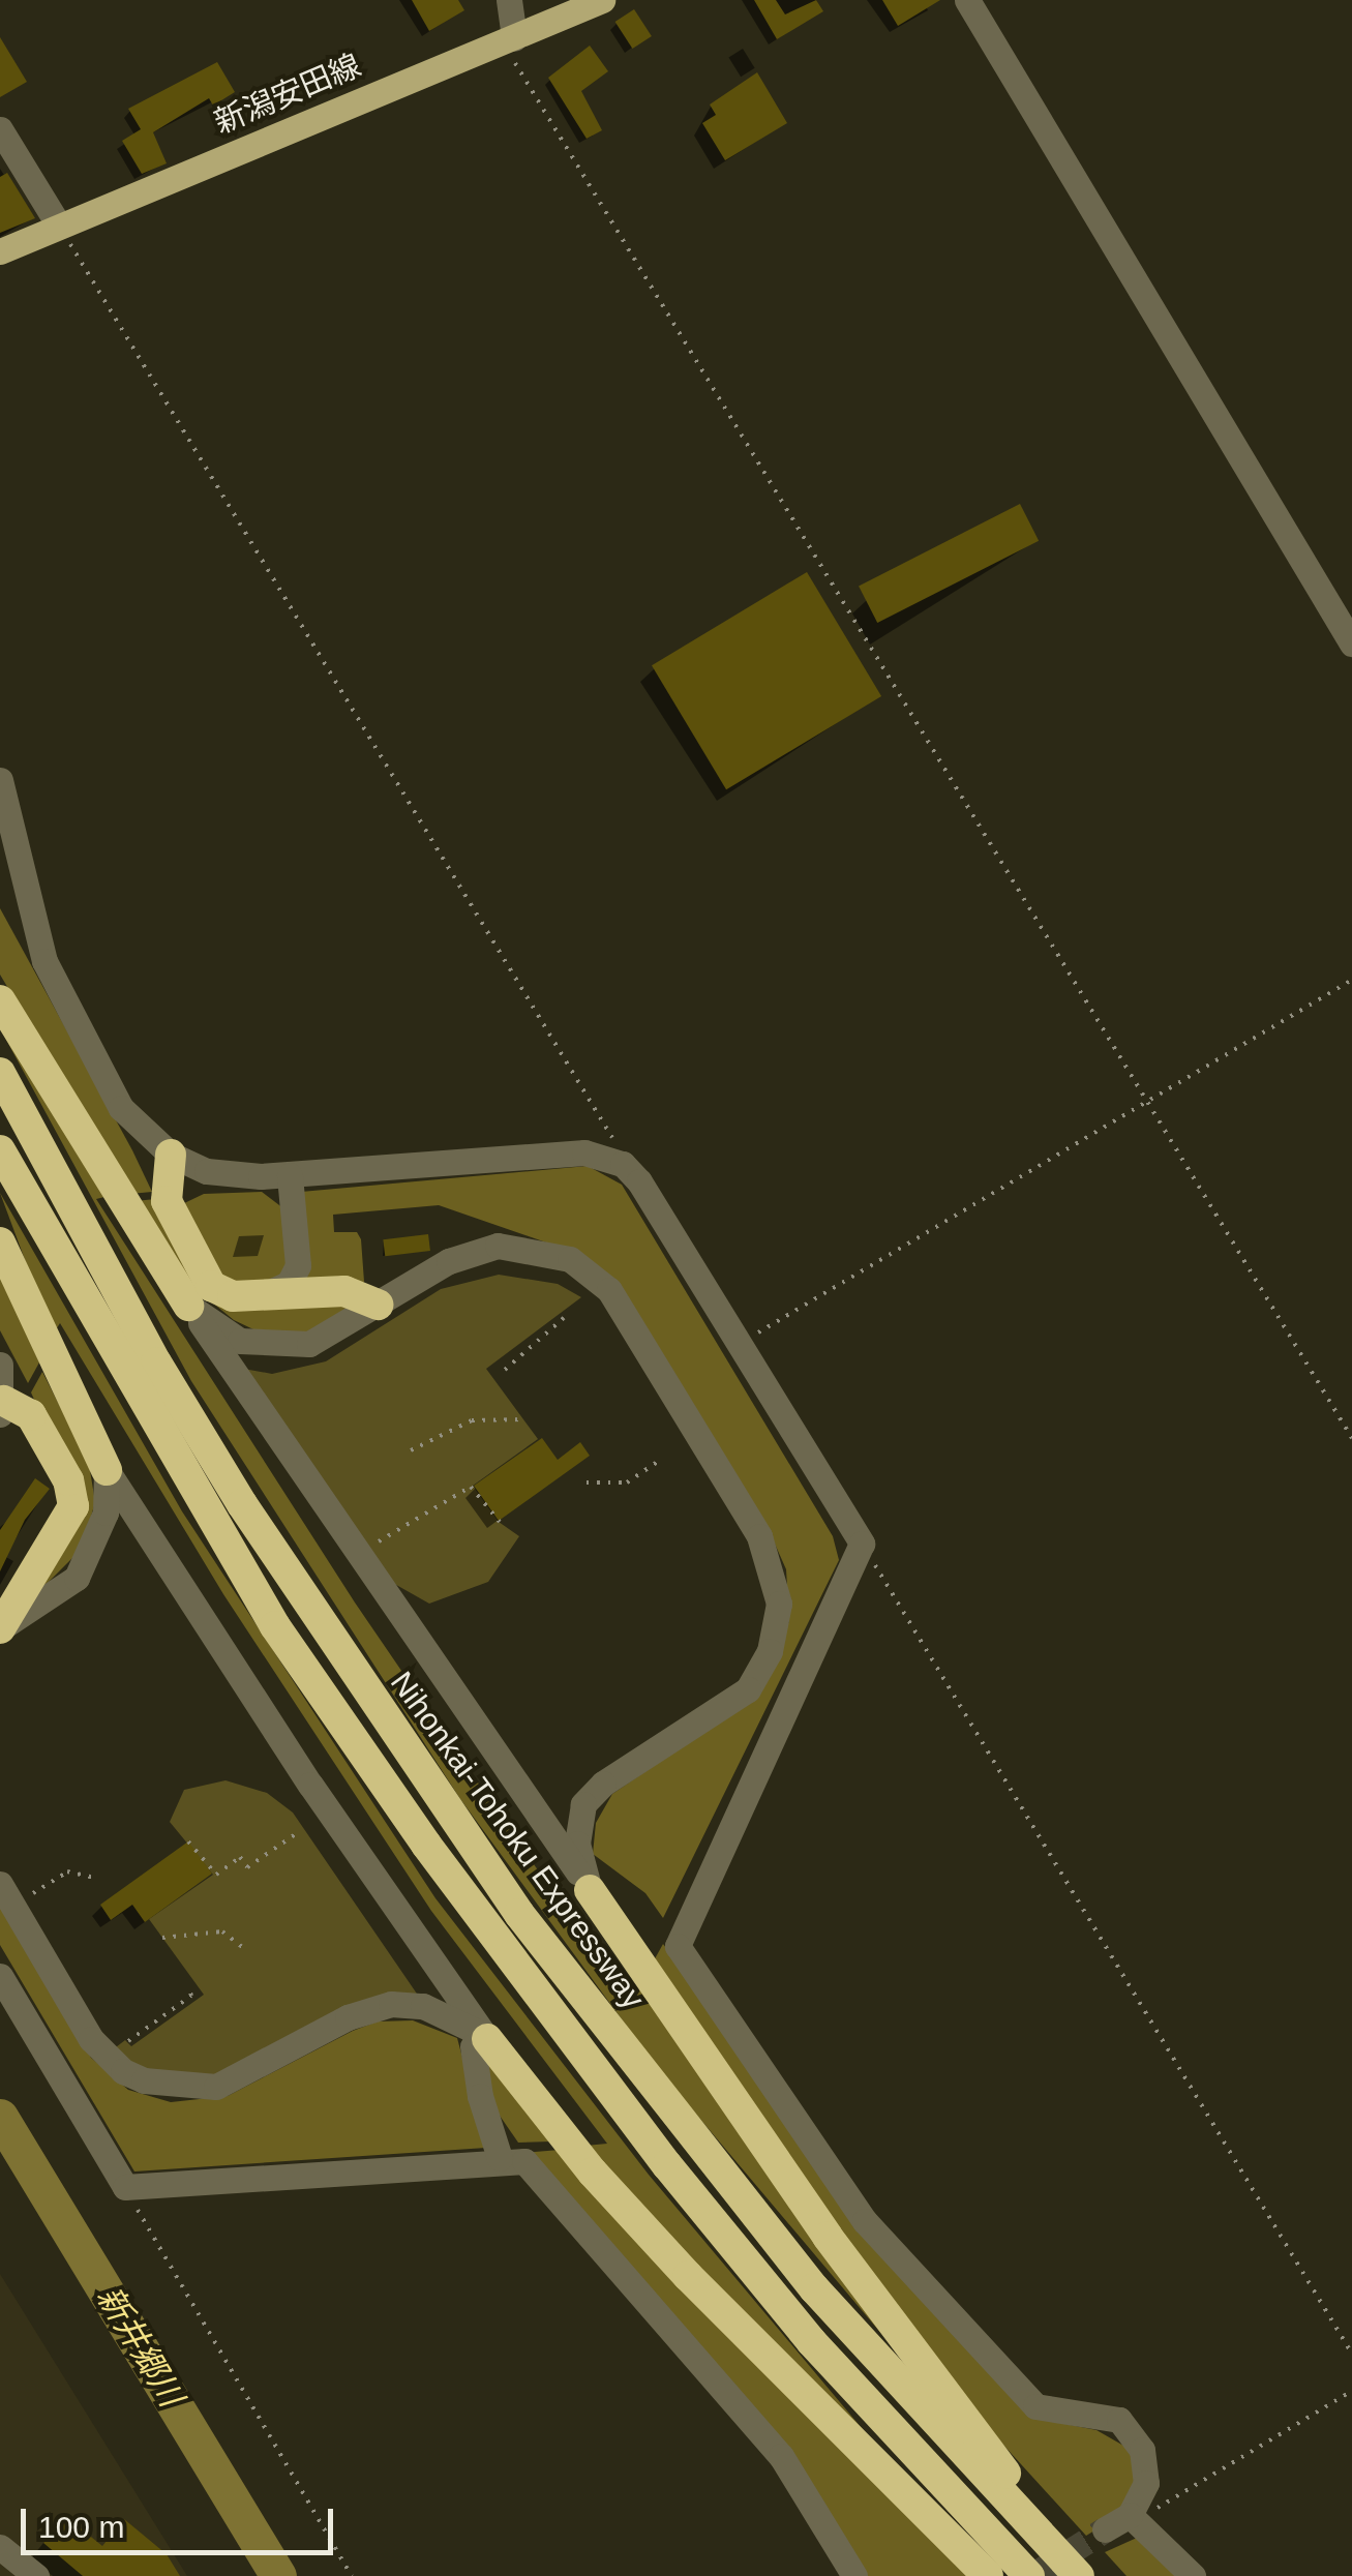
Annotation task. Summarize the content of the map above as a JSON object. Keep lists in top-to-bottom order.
{
  "streets": {
    "highway": ["Nihonkai-Tohoku Expressway"],
    "main road": ["新潟安田線"]
  },
  "water": ["新井郷川"],
  "scale_bar": "100 m"
}
